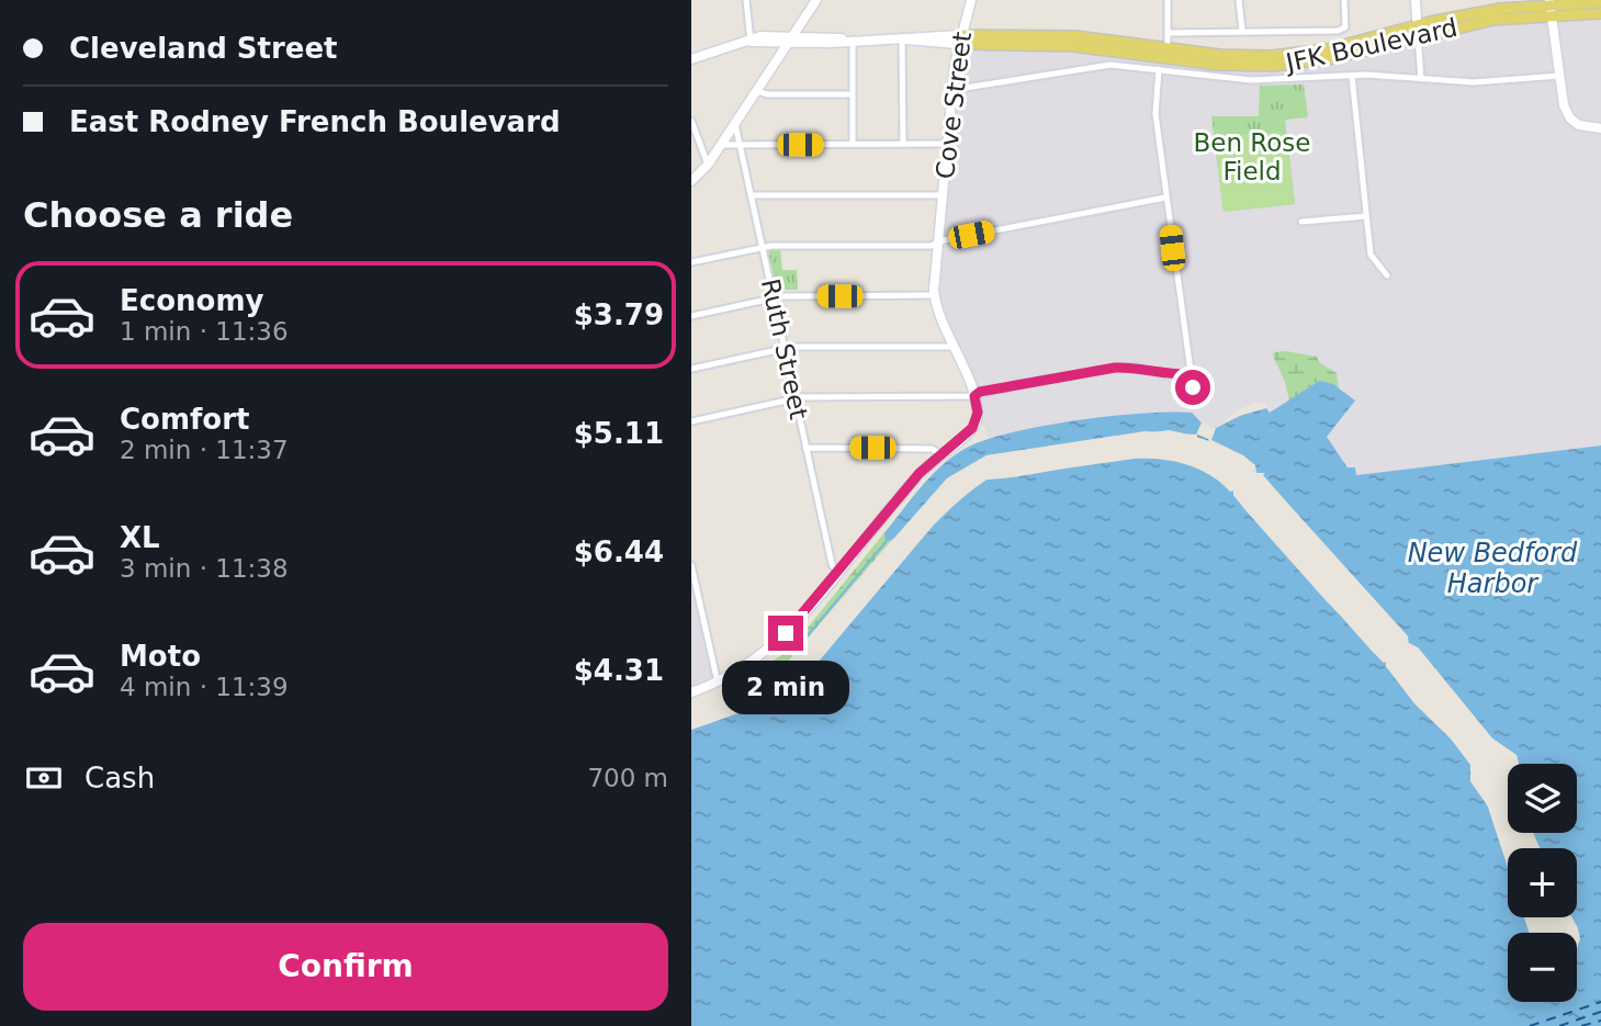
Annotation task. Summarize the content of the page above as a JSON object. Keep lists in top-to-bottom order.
{
  "streets": {
    "main road": ["JFK Boulevard", "Cove Street"],
    "street": ["Ruth Street"]
  },
  "crossings": [
    ["JFK Boulevard", "Cove Street"]
  ],
  "water": ["New Bedford Harbor"],
  "parks": ["Ben Rose Field"],
  "page": {
    "banner": ["Cleveland Street", "East Rodney French Boulevard"],
    "heading": "Choose a ride",
    "list": [
      {
        "name": "Economy",
        "note": "1 min · 11:36",
        "value": "$3.79"
      },
      {
        "name": "Comfort",
        "note": "2 min · 11:37",
        "value": "$5.11"
      },
      {
        "name": "XL",
        "note": "3 min · 11:38",
        "value": "$6.44"
      },
      {
        "name": "Moto",
        "note": "4 min · 11:39",
        "value": "$4.31"
      }
    ],
    "bubble": "2 min",
    "pay": ["Cash", "700 m"],
    "map_buttons": ["+", "−"],
    "buttons": "Confirm"
  }
}
